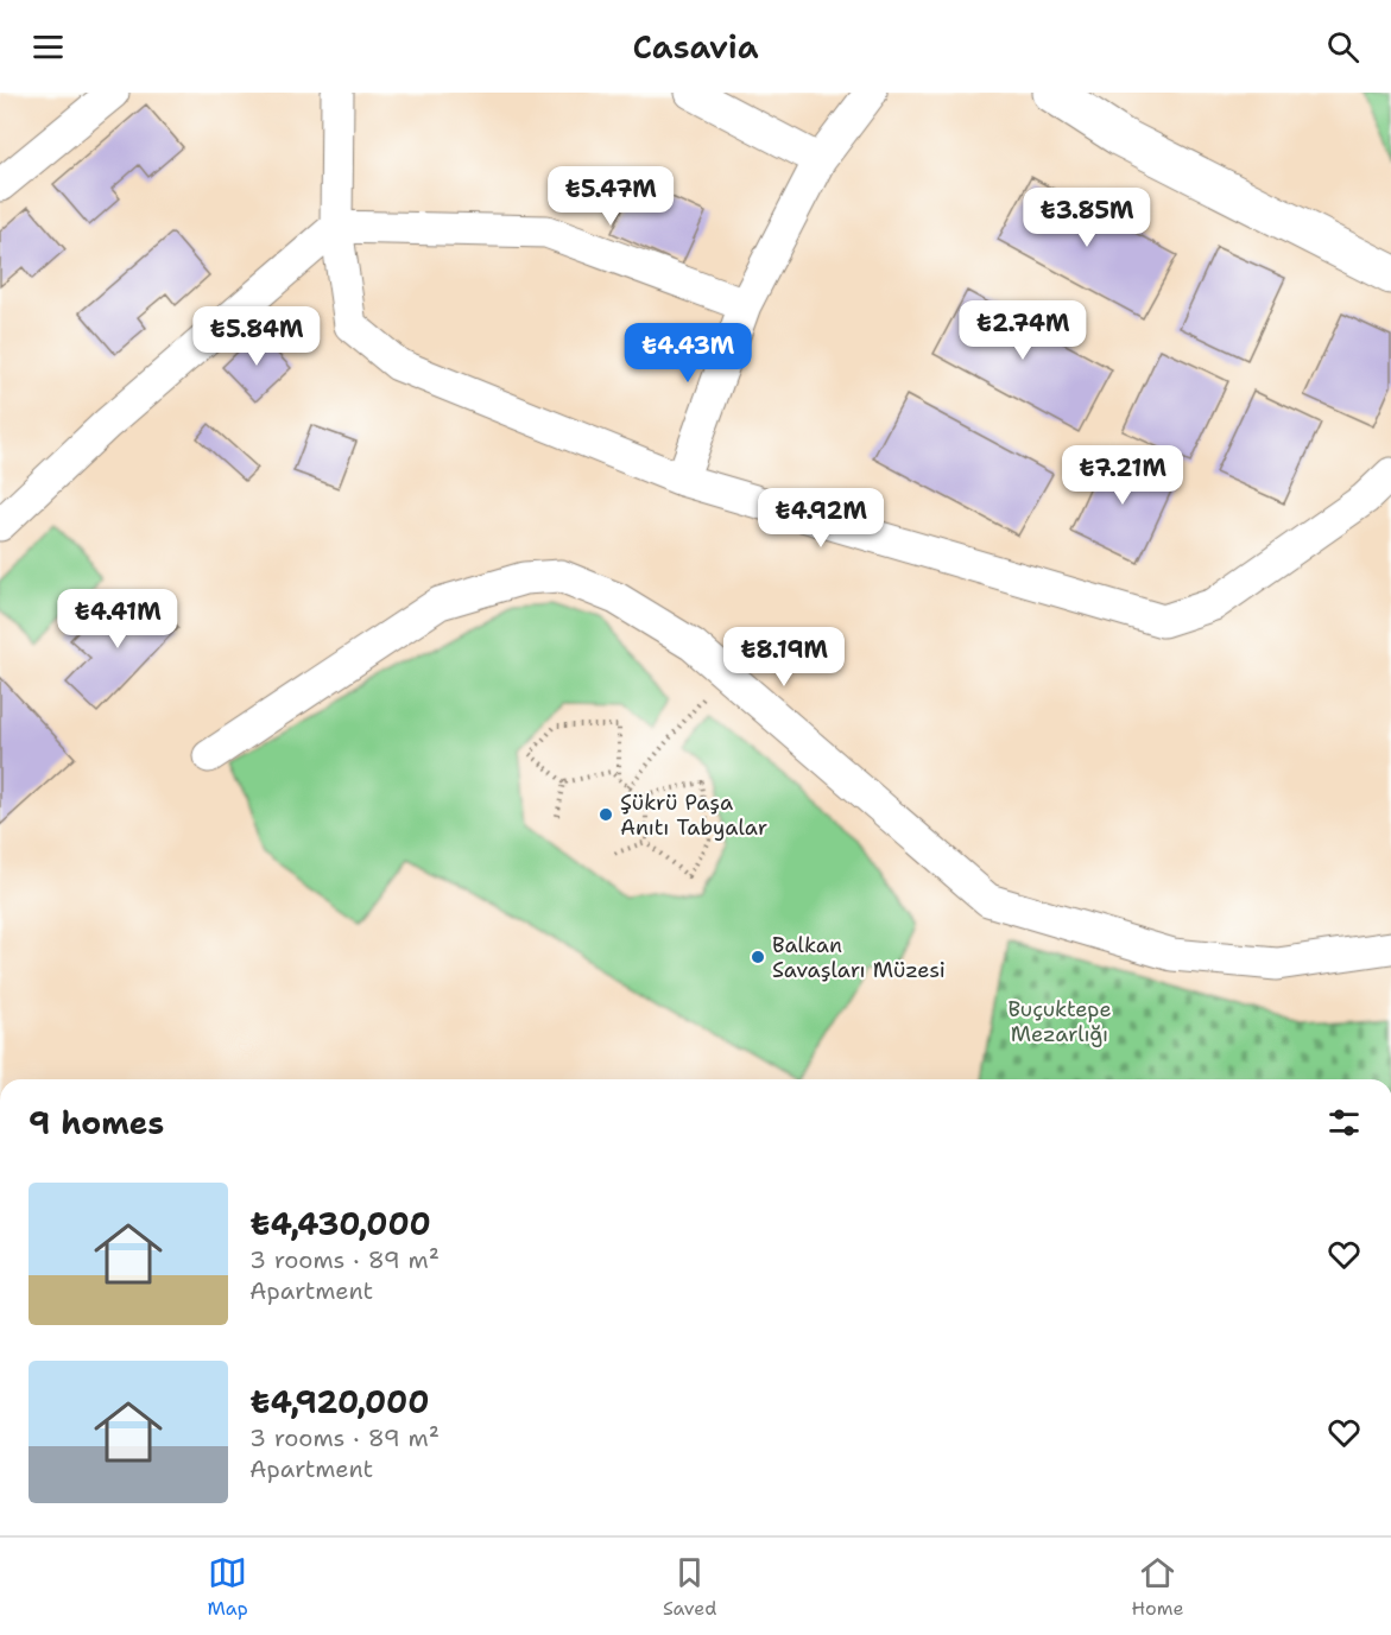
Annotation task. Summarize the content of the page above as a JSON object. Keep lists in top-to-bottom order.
{
  "parks": ["Buçuktepe Mezarlığı"],
  "places": ["Şükrü Paşa Anıtı Tabyalar", "Balkan Savaşları Müzesi"],
  "page": {
    "header": "Casavia",
    "price": [
      "₺5.47M",
      "₺3.85M",
      "₺2.74M",
      "₺5.84M",
      "₺4.43M",
      "₺7.21M",
      "₺4.92M",
      "₺4.41M",
      "₺8.19M"
    ],
    "heading": "9 homes",
    "list": [
      {
        "name": "₺4,430,000",
        "note": "3 rooms · 89 m² · Apartment"
      },
      {
        "name": "₺4,920,000",
        "note": "3 rooms · 89 m² · Apartment"
      }
    ],
    "tabs": ["Map", "Saved", "Home"]
  }
}
